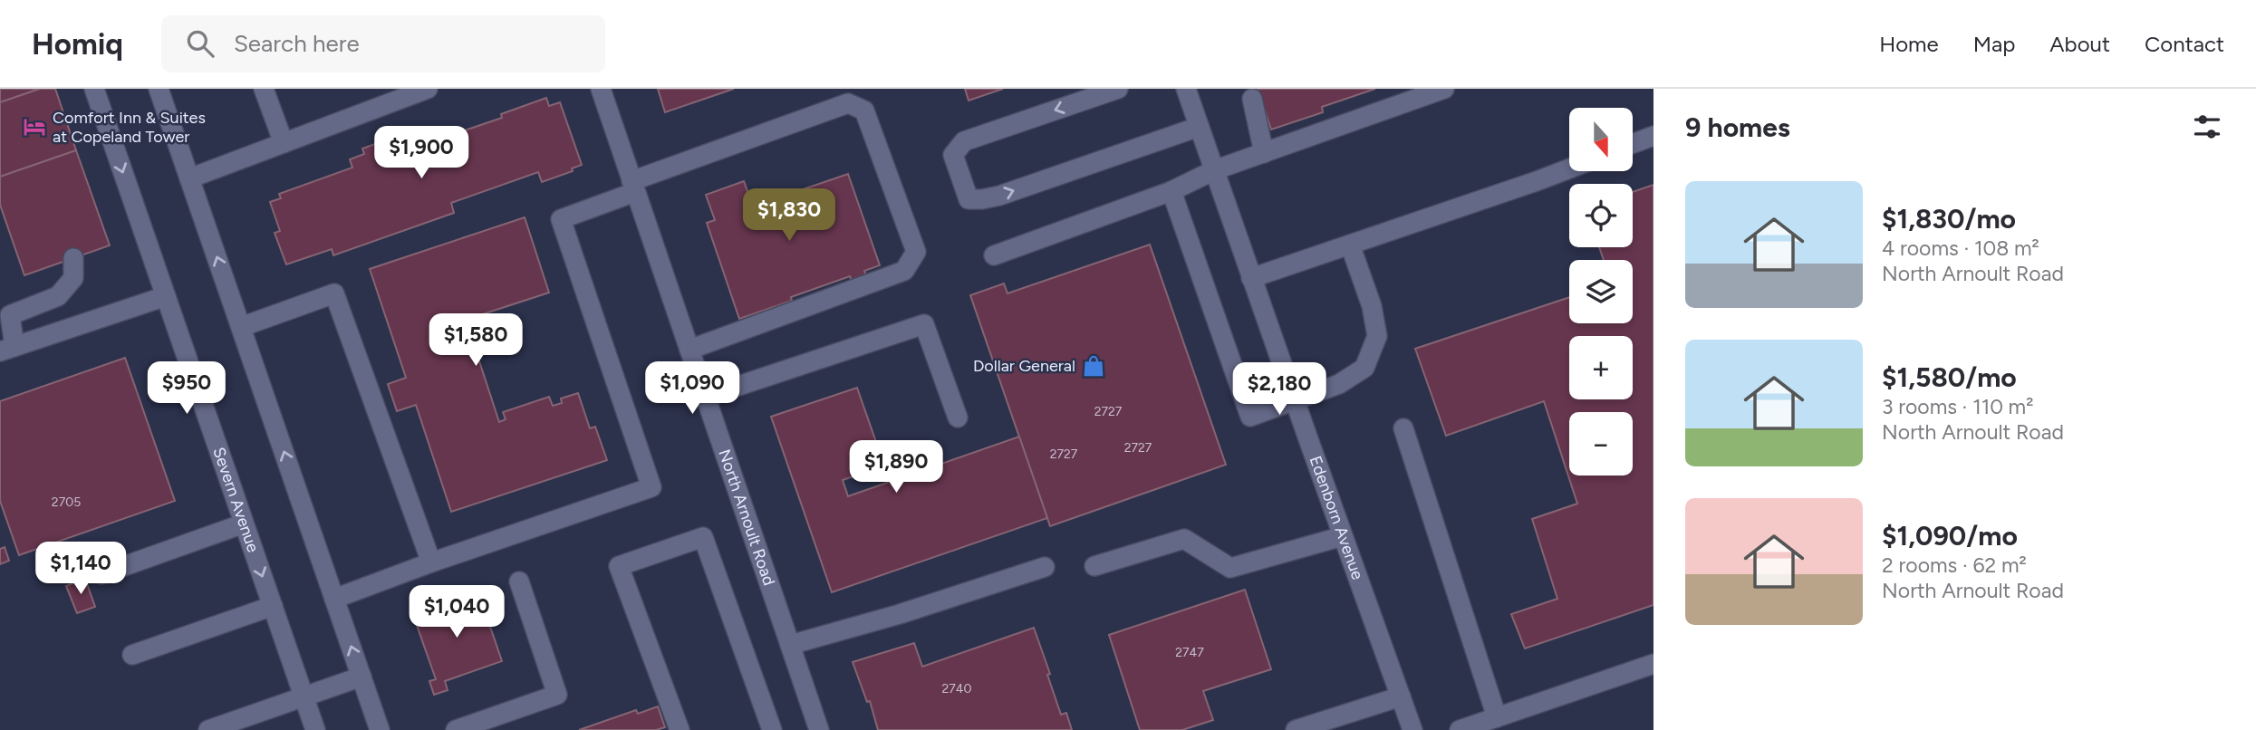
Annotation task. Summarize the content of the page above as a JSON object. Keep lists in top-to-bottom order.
{
  "streets": {
    "street": ["Severn Avenue", "North Arnoult Road", "Edenborn Avenue"]
  },
  "places": {
    "hotel": ["Comfort Inn & Suites at Copeland Tower"],
    "shop": ["Dollar General"]
  },
  "house_numbers": [
    "2727",
    "2727",
    "2727",
    "2705",
    "2747",
    "2740"
  ],
  "north": "bottom",
  "page": {
    "header": "Homiq",
    "search": "Search here",
    "nav": [
      "Home",
      "Map",
      "About",
      "Contact"
    ],
    "heading": "9 homes",
    "map_buttons": ["+", "−"],
    "price": [
      "$1,900",
      "$1,830",
      "$1,580",
      "$950",
      "$1,090",
      "$2,180",
      "$1,890",
      "$1,140",
      "$1,040"
    ],
    "list": [
      {
        "name": "$1,830/mo",
        "note": "4 rooms · 108 m² · North Arnoult Road"
      },
      {
        "name": "$1,580/mo",
        "note": "3 rooms · 110 m² · North Arnoult Road"
      },
      {
        "name": "$1,090/mo",
        "note": "2 rooms · 62 m² · North Arnoult Road"
      }
    ]
  }
}
